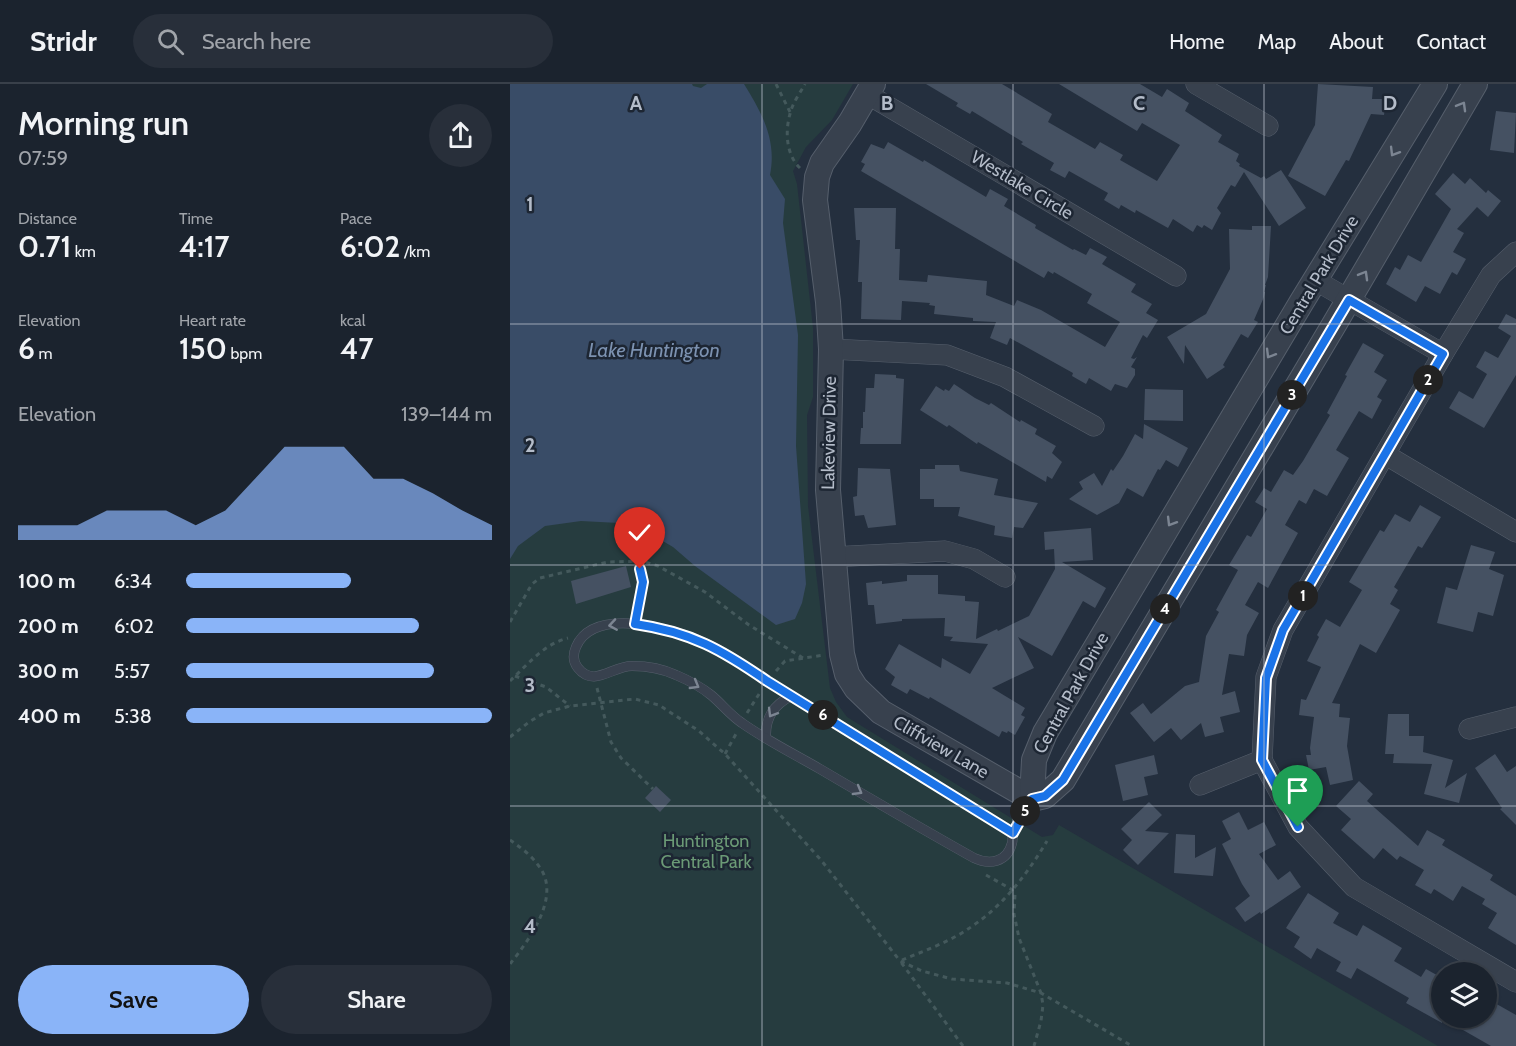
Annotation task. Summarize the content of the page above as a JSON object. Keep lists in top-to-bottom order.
{
  "streets": {
    "street": [
      "Westlake Circle",
      "Central Park Drive",
      "Lakeview Drive",
      "Cliffview Lane"
    ]
  },
  "crossings": [
    ["Central Park Drive", "Cliffview Lane"],
    ["Lakeview Drive", "Cliffview Lane"]
  ],
  "water": ["Lake Huntington"],
  "parks": ["Huntington Central Park"],
  "page": {
    "header": "Stridr",
    "search": "Search here",
    "nav": [
      "Home",
      "Map",
      "About",
      "Contact"
    ],
    "heading": ["Morning run", "07:59"],
    "stats": [
      ["Distance", "0.71 km"],
      ["Time", "4:17"],
      ["Pace", "6:02 /km"],
      ["Elevation", "6 m"],
      ["Heart rate", "150 bpm"],
      ["kcal", "47"]
    ],
    "pins": [
      "2",
      "3",
      "1",
      "4",
      "6",
      "5"
    ],
    "chart": ["Elevation", "139–144 m"],
    "list": [
      {
        "name": "100 m",
        "note": "6:34"
      },
      {
        "name": "200 m",
        "note": "6:02"
      },
      {
        "name": "300 m",
        "note": "5:57"
      },
      {
        "name": "400 m",
        "note": "5:38"
      }
    ],
    "buttons": ["Save", "Share"]
  },
  "grid": {
    "columns": [
      "A",
      "B",
      "C",
      "D"
    ],
    "rows": [
      "1",
      "2",
      "3",
      "4"
    ]
  }
}
